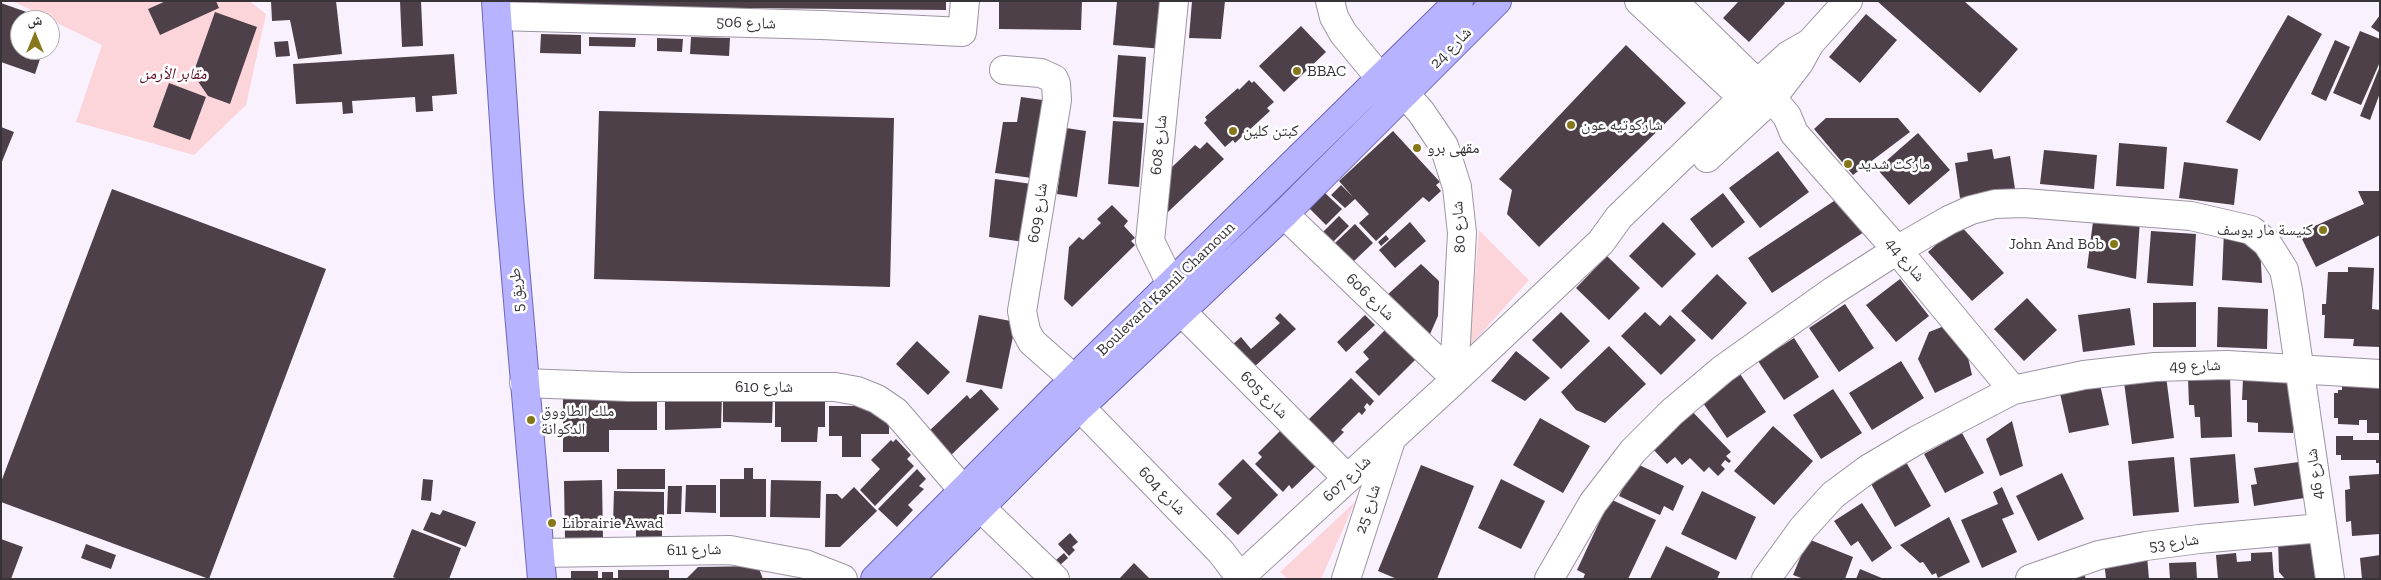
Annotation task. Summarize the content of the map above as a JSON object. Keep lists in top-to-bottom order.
{
  "streets": {
    "main road": ["شارع 24", "Boulevard Kamil Chamoun", "طريق 5"],
    "street": [
      "شارع 506",
      "شارع 608",
      "شارع 609",
      "شارع 80",
      "شارع 44",
      "شارع 606",
      "شارع 49",
      "شارع 610",
      "شارع 605",
      "شارع 46",
      "شارع 607",
      "شارع 604",
      "شارع 25",
      "شارع 53",
      "شارع 611"
    ]
  },
  "crossings": [
    ["شارع 506", "طريق 5"],
    ["شارع 24", "شارع 80"],
    ["شارع 24", "Boulevard Kamil Chamoun"],
    ["شارع 608", "Boulevard Kamil Chamoun"],
    ["شارع 609", "Boulevard Kamil Chamoun"],
    ["شارع 80", "Boulevard Kamil Chamoun"],
    ["شارع 80", "شارع 606"],
    ["شارع 80", "شارع 607"],
    ["شارع 44", "شارع 49"],
    ["شارع 44", "شارع 46"],
    ["شارع 44", "شارع 607"],
    ["Boulevard Kamil Chamoun", "شارع 606"],
    ["Boulevard Kamil Chamoun", "شارع 610"],
    ["Boulevard Kamil Chamoun", "شارع 605"],
    ["Boulevard Kamil Chamoun", "شارع 604"],
    ["طريق 5", "شارع 610"],
    ["طريق 5", "شارع 611"],
    ["شارع 606", "شارع 607"],
    ["شارع 49", "شارع 46"],
    ["شارع 605", "شارع 607"],
    ["شارع 46", "شارع 53"],
    ["شارع 607", "شارع 604"],
    ["شارع 607", "شارع 25"]
  ],
  "parks": ["مقابر الأرمن"],
  "places": [
    "BBAC",
    "شاركوتيه عون",
    "كبتن كلين",
    "مقهى برو",
    "ماركت شديد",
    "كنيسة مار يوسف",
    "John And Bob",
    "ملك الطاووق الدكوانة",
    "Librairie Awad"
  ],
  "north": "top"
}
